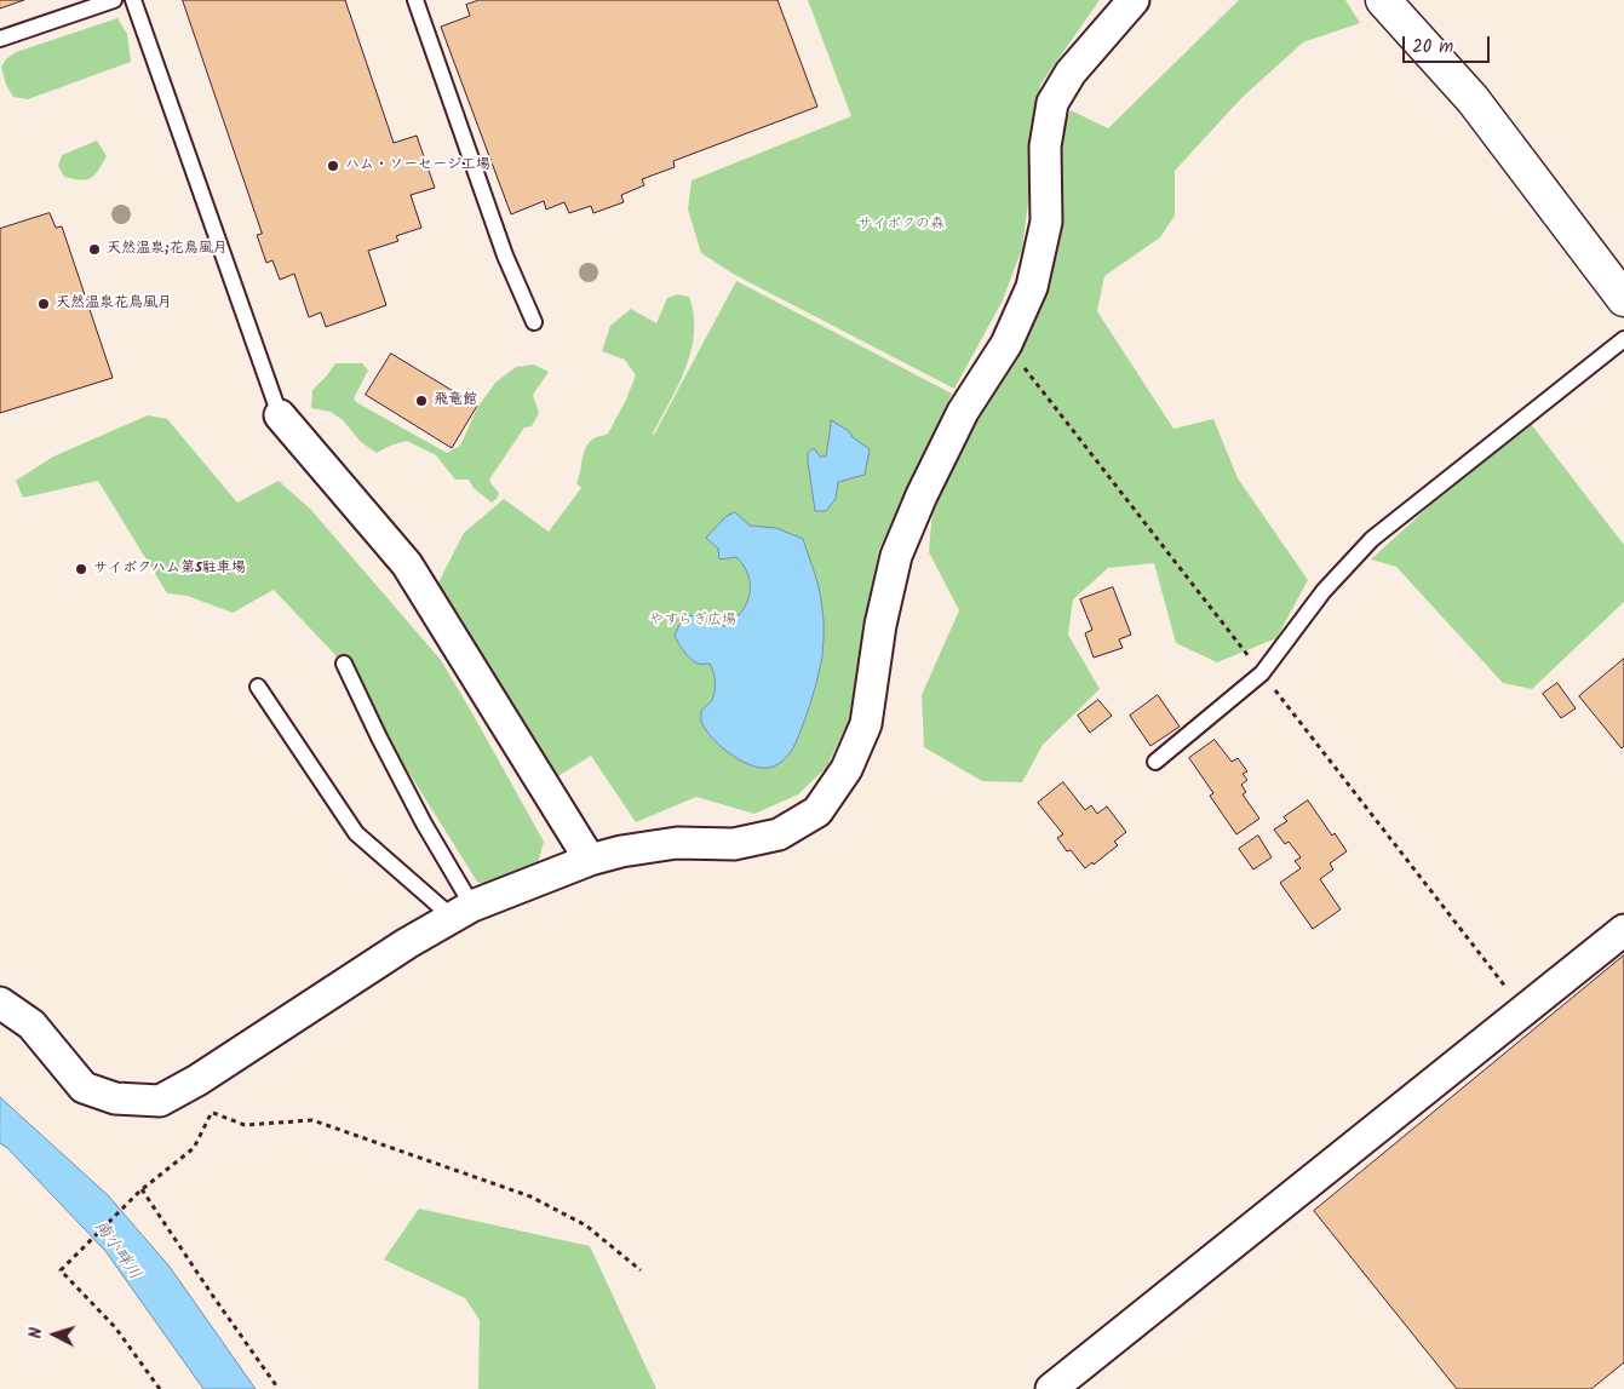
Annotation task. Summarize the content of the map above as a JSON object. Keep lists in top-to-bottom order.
{
  "water": ["南小畔川"],
  "parks": ["サイボクの森", "やすらぎ広場"],
  "places": [
    "ハム・ソーセージ工場",
    "天然温泉;花鳥風月",
    "天然温泉花鳥風月",
    "飛竜館",
    "サイボクハム第5駐車場"
  ],
  "scale_bar": "20 m",
  "north": "left"
}
